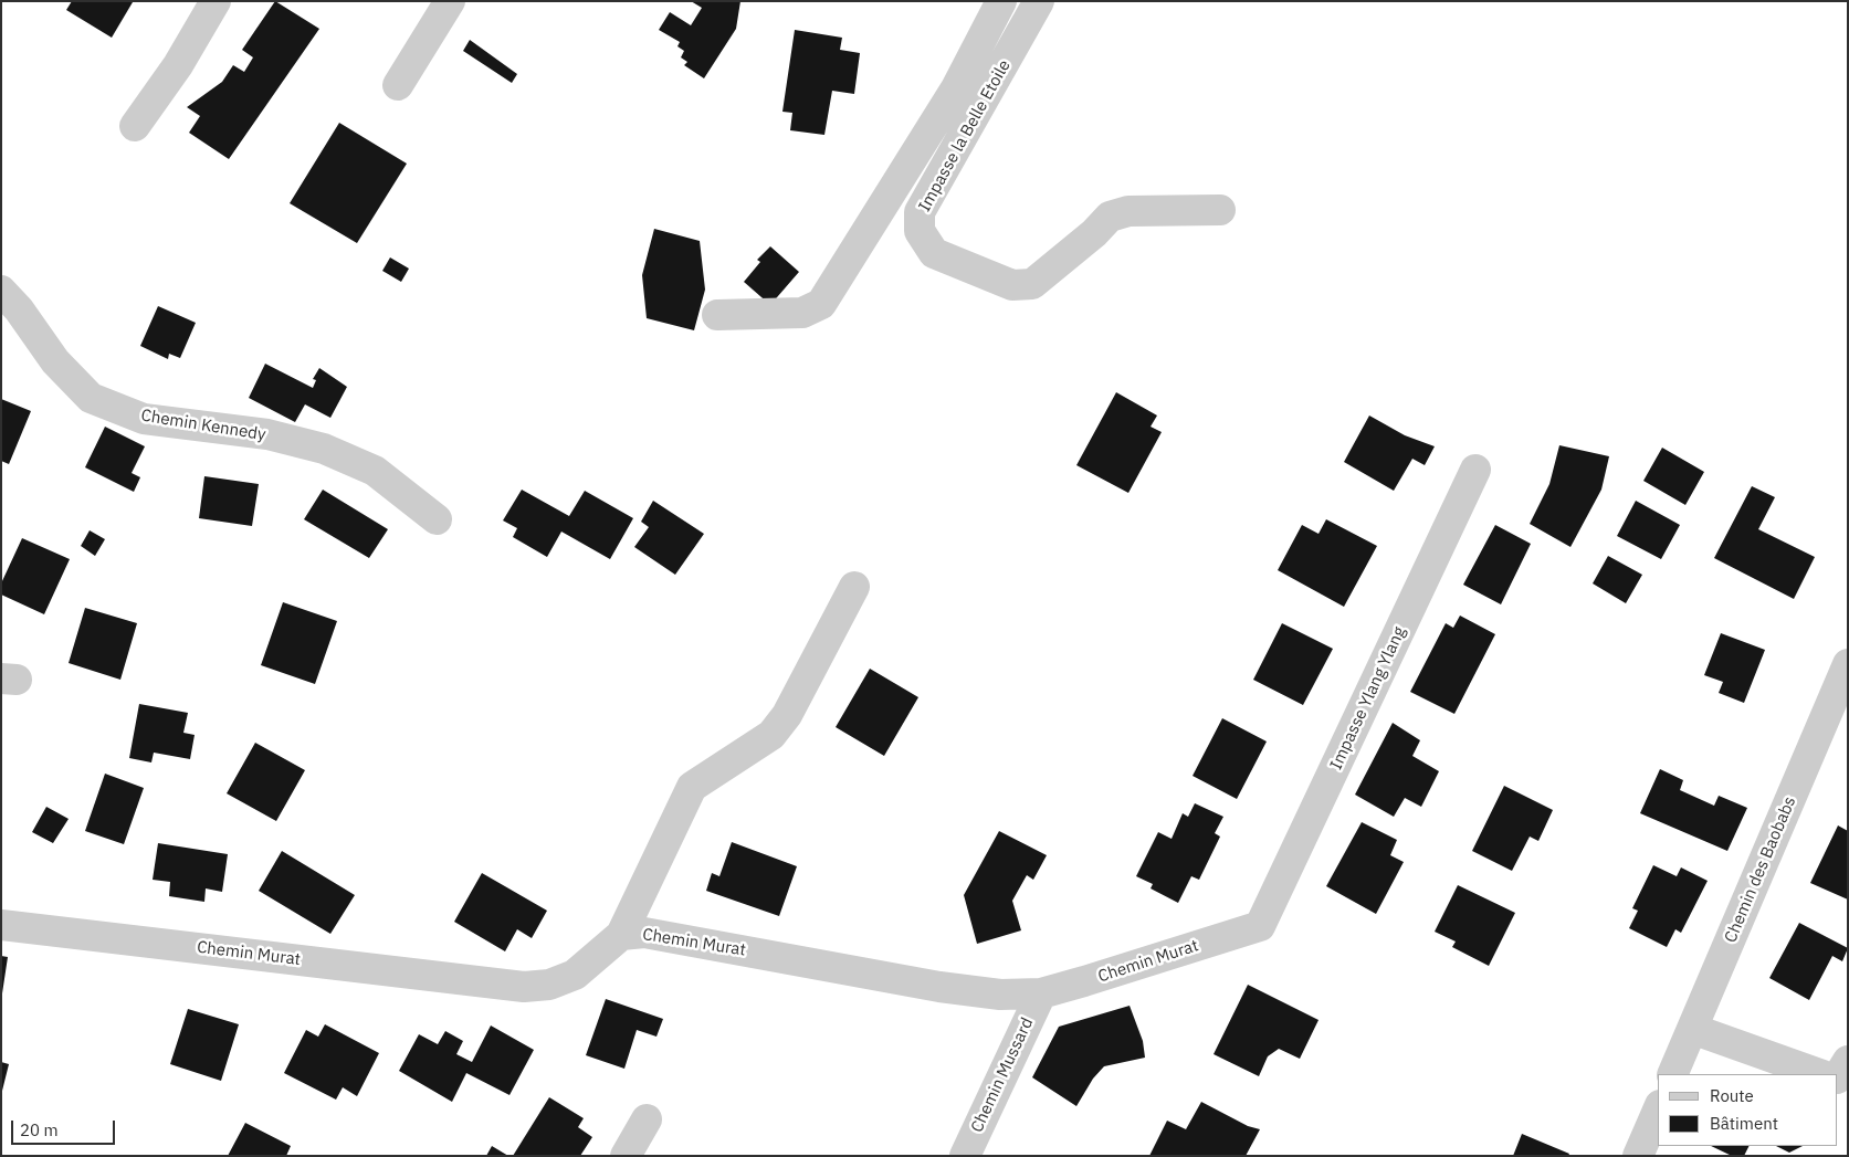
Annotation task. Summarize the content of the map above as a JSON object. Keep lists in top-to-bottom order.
{
  "streets": {
    "street": [
      "Impasse la Belle Etoile",
      "Chemin Kennedy",
      "Impasse Ylang Ylang",
      "Chemin des Baobabs",
      "Chemin Murat",
      "Chemin Mussard"
    ]
  },
  "crossings": [
    ["Impasse Ylang Ylang", "Chemin Murat"],
    ["Chemin Murat", "Chemin Mussard"]
  ],
  "legend": ["Route", "Bâtiment"],
  "scale_bar": "20 m"
}
